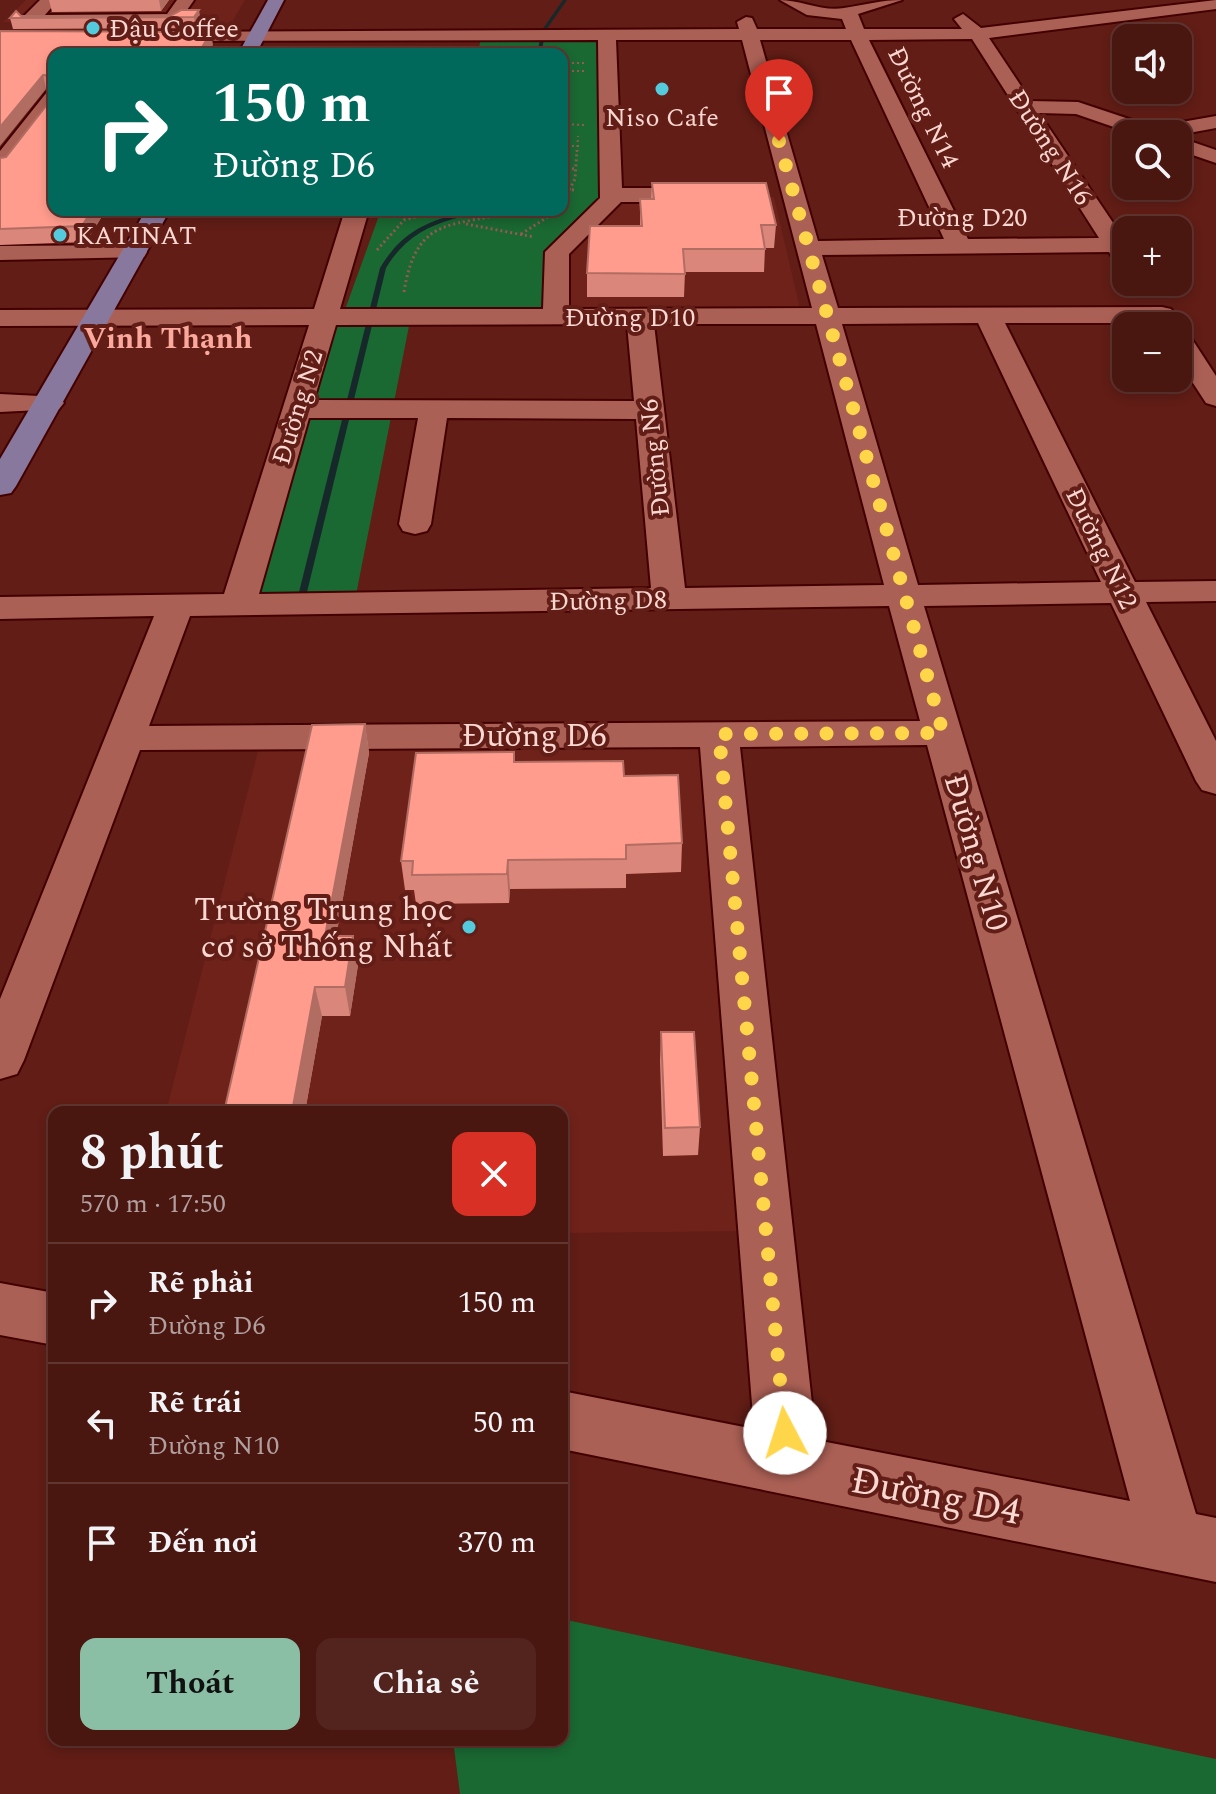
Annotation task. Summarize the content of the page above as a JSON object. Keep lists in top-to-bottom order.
{
  "streets": {
    "street": [
      "Đường N14",
      "Đường N16",
      "Đường D20",
      "Đường D10",
      "Đường N2",
      "Đường N6",
      "Đường N12",
      "Đường D8",
      "Đường D6",
      "Đường N10",
      "Đường D4"
    ]
  },
  "crossings": [
    ["Đường N14", "Đường D20"],
    ["Đường D20", "Đường N10"],
    ["Đường D10", "Đường N2"],
    ["Đường D10", "Đường N6"],
    ["Đường D10", "Đường N12"],
    ["Đường D10", "Đường N10"],
    ["Đường N2", "Đường D8"],
    ["Đường N6", "Đường D8"],
    ["Đường N12", "Đường D8"],
    ["Đường D8", "Đường N10"],
    ["Đường D6", "Đường N10"],
    ["Đường N10", "Đường D4"]
  ],
  "districts": ["Vinh Thạnh"],
  "places": [
    "Đậu Coffee",
    "Niso Cafe",
    "KATINAT",
    "Trường Trung học cơ sở Thống Nhất"
  ],
  "page": {
    "map_buttons": ["+", "−"],
    "turn": ["150 m", "Đường D6"],
    "heading": ["8 phút", "570 m · 17:50"],
    "list": [
      {
        "name": "Rẽ phải",
        "note": "Đường D6",
        "value": "150 m"
      },
      {
        "name": "Rẽ trái",
        "note": "Đường N10",
        "value": "50 m"
      },
      {
        "name": "Đến nơi",
        "value": "370 m"
      }
    ],
    "buttons": ["Thoát", "Chia sẻ"]
  }
}
